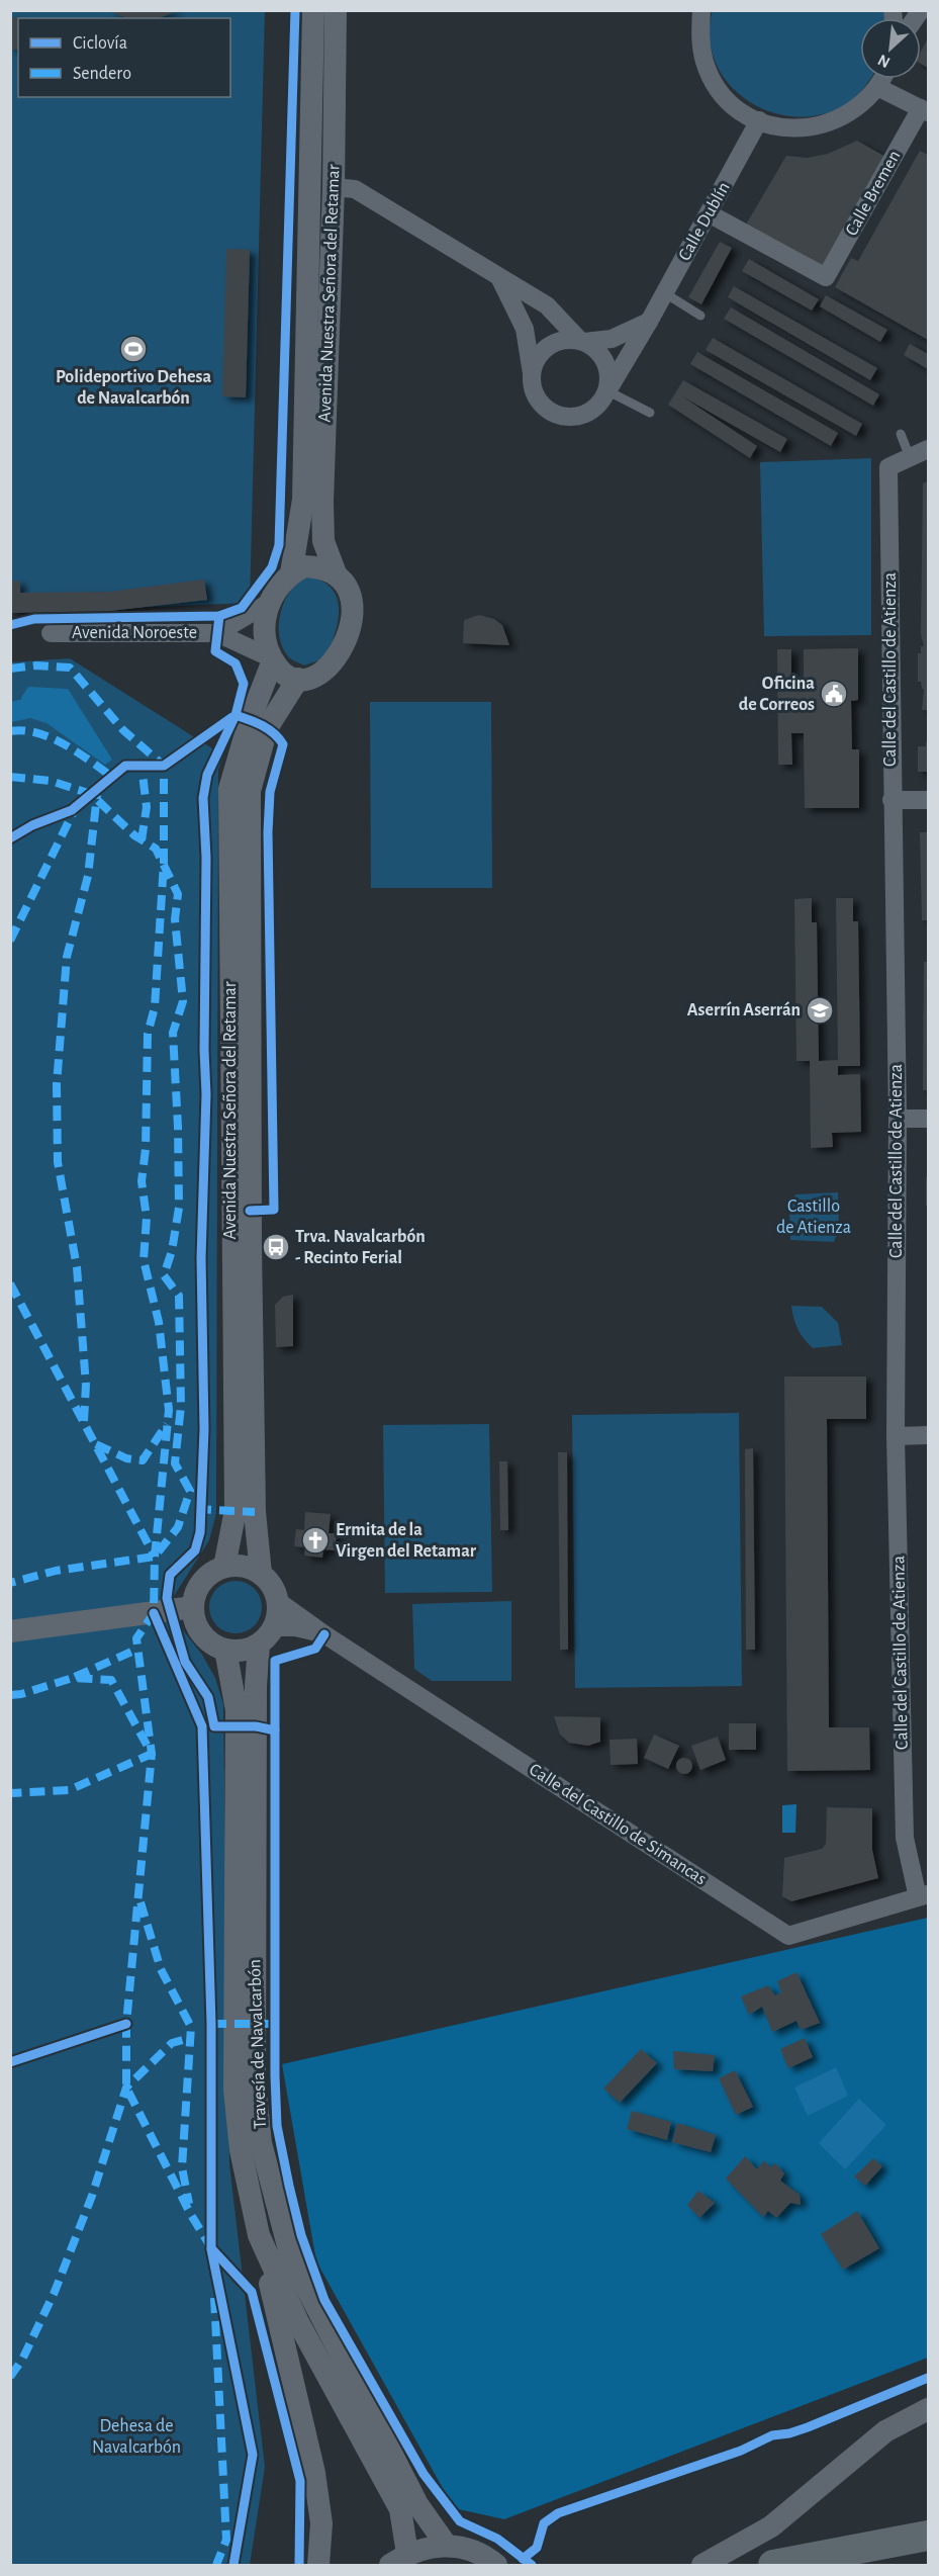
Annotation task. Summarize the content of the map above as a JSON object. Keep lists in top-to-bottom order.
{
  "streets": {
    "street": [
      "Calle Bremen",
      "Calle Dublín",
      "Avenida Nuestra Señora del Retamar",
      "Avenida Noroeste",
      "Calle del Castillo de Atienza",
      "Calle del Castillo de Simancas",
      "Travesía de Navalcarbón"
    ]
  },
  "crossings": [
    ["Calle Bremen", "Calle Dublín"],
    ["Avenida Nuestra Señora del Retamar", "Avenida Noroeste"],
    ["Avenida Nuestra Señora del Retamar", "Calle del Castillo de Simancas"],
    ["Avenida Nuestra Señora del Retamar", "Travesía de Navalcarbón"],
    ["Calle del Castillo de Atienza", "Calle del Castillo de Simancas"],
    ["Calle del Castillo de Simancas", "Travesía de Navalcarbón"]
  ],
  "parks": ["Castillo de Atienza", "Dehesa de Navalcarbón"],
  "places": {
    "sports": ["Polideportivo Dehesa de Navalcarbón"],
    "public building": ["Oficina de Correos"],
    "school or university": ["Aserrín Aserrán"],
    "bus stop": ["Trva. Navalcarbón - Recinto Ferial"],
    "church": ["Ermita de la Virgen del Retamar"]
  },
  "legend": ["Ciclovía", "Sendero"],
  "north": "bottom left"
}
